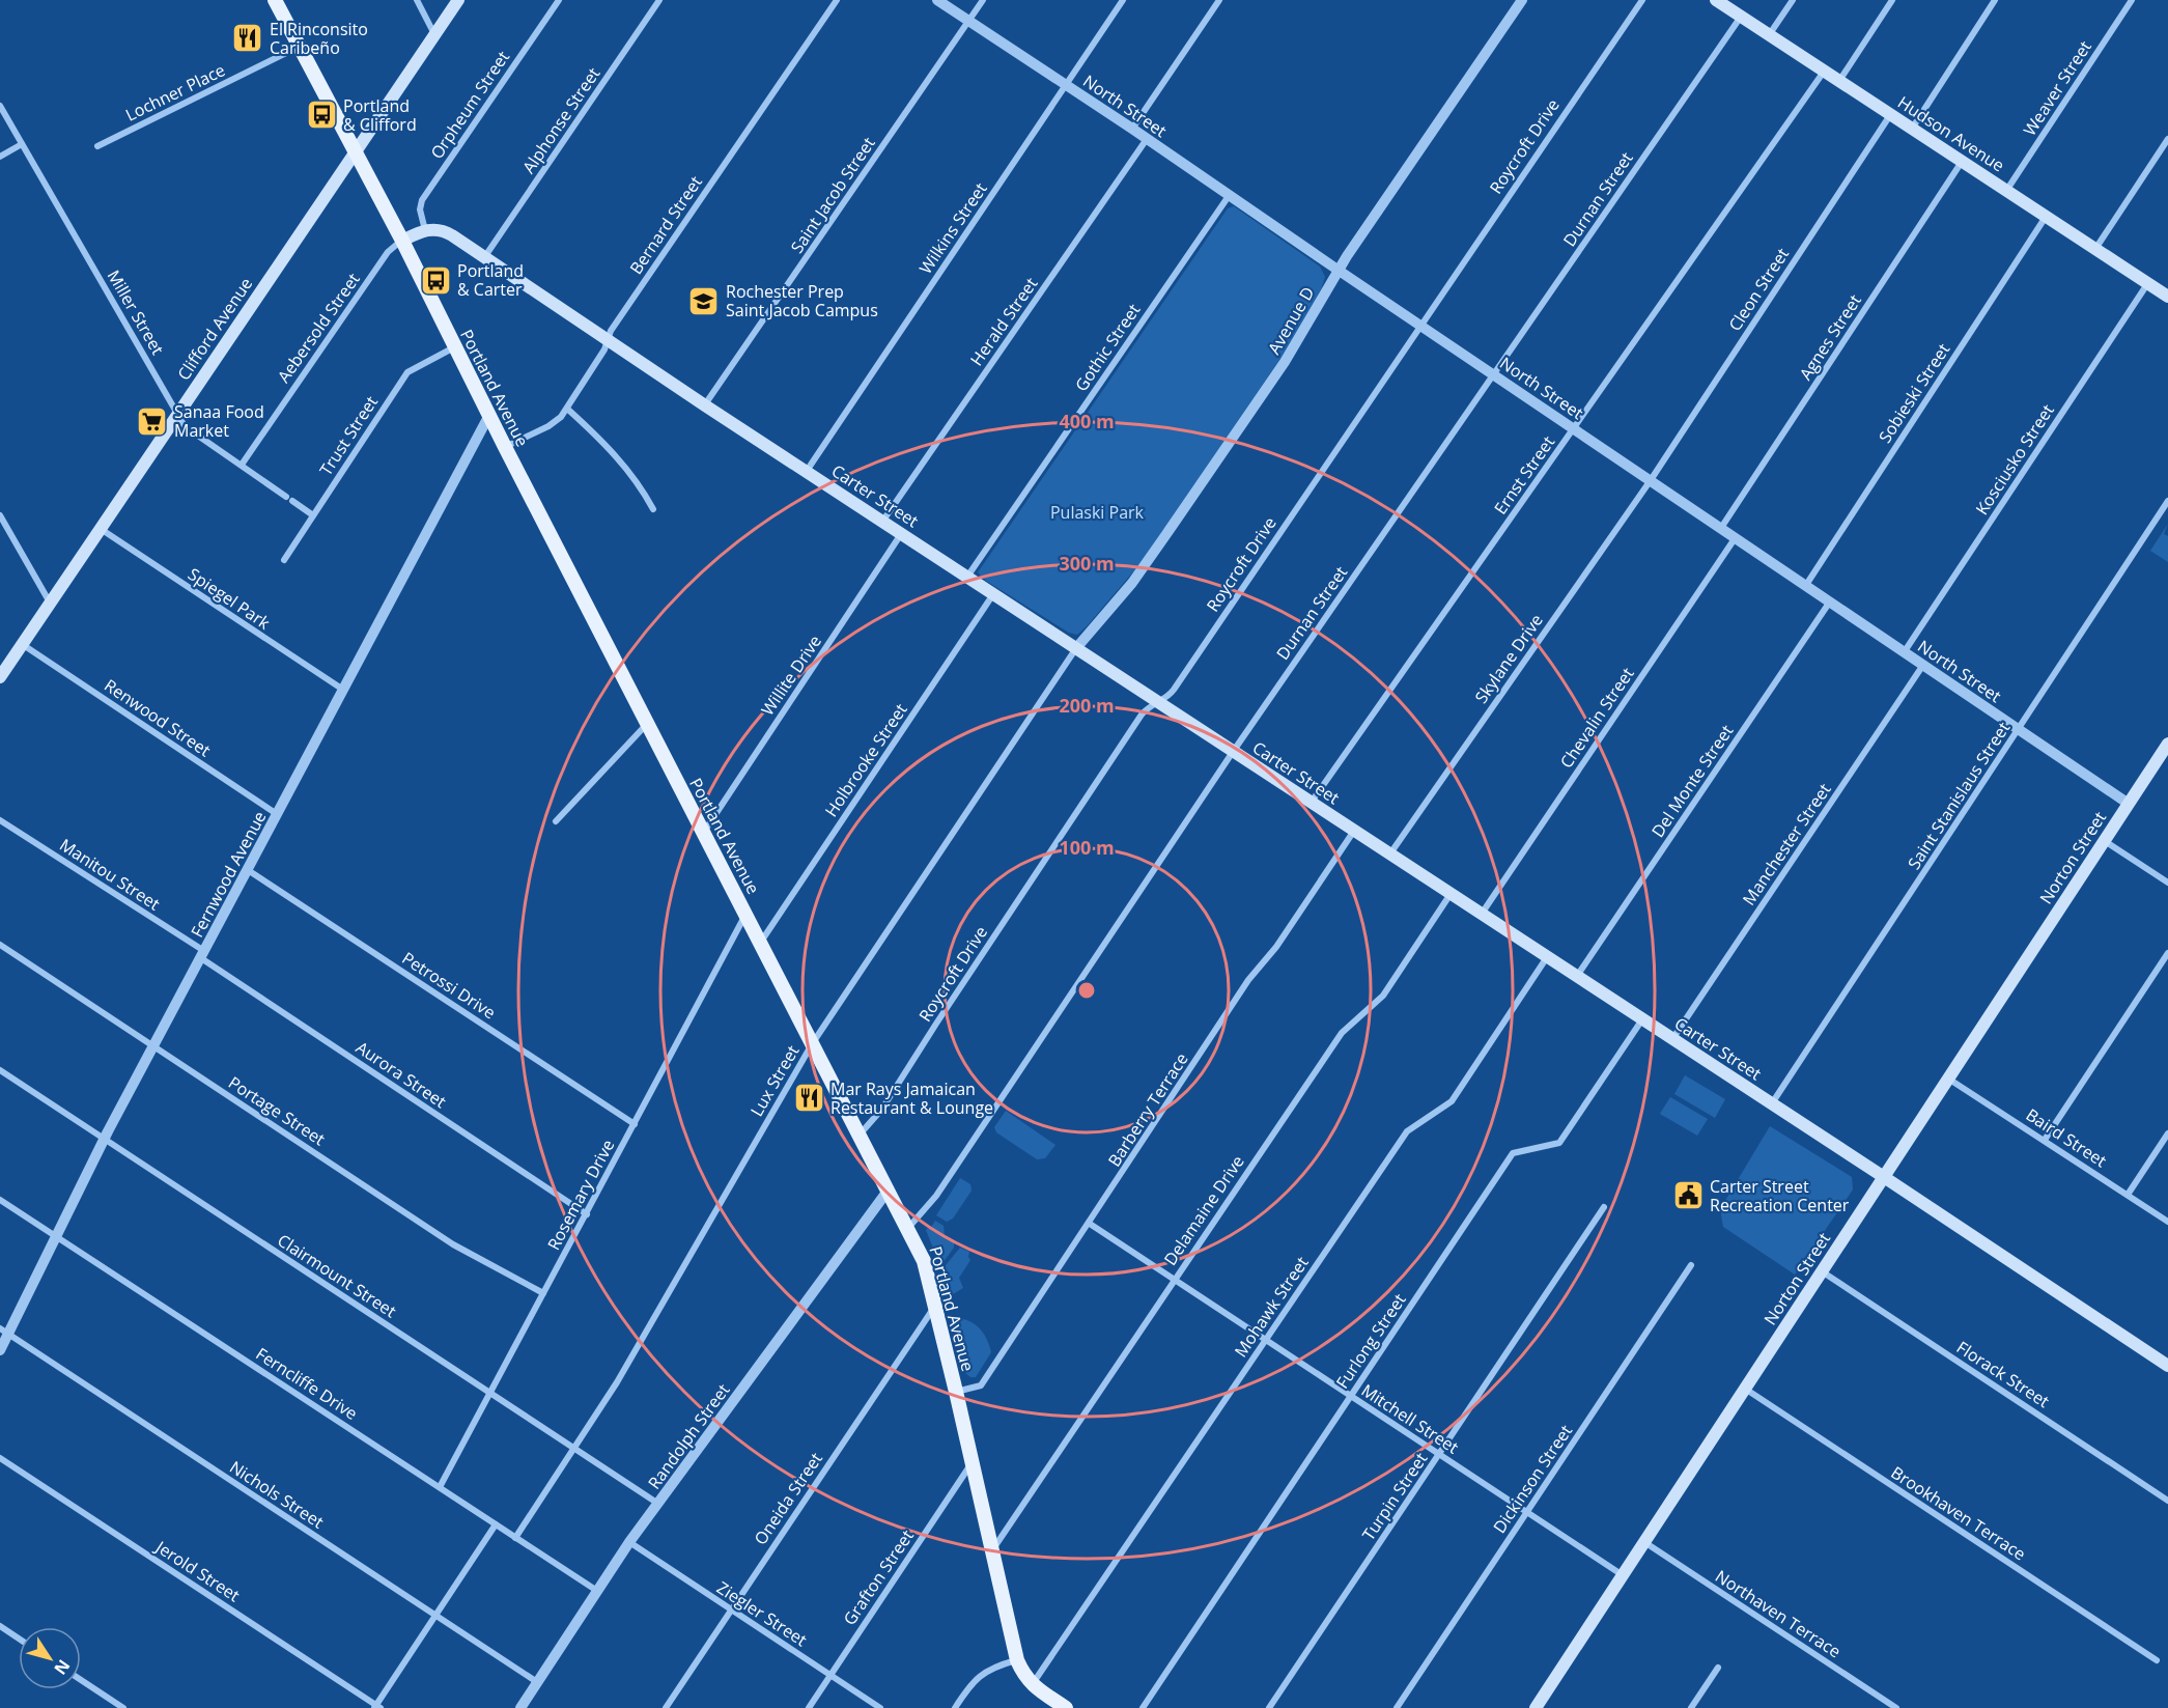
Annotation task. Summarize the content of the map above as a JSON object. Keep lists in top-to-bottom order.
{
  "streets": {
    "main road": [
      "Hudson Avenue",
      "Clifford Avenue",
      "Portland Avenue",
      "Carter Street",
      "Norton Street"
    ],
    "street": [
      "Weaver Street",
      "Lochner Place",
      "Orpheum Street",
      "North Street",
      "Alphonse Street",
      "Roycroft Drive",
      "Saint Jacob Street",
      "Durnan Street",
      "Bernard Street",
      "Wilkins Street",
      "Cleon Street",
      "Miller Street",
      "Avenue D",
      "Herald Street",
      "Aebersold Street",
      "Agnes Street",
      "Gothic Street",
      "Sobieski Street",
      "Trust Street",
      "Kosciusko Street",
      "Ernst Street",
      "Spiegel Park",
      "Skylane Drive",
      "Willite Drive",
      "Renwood Street",
      "Chevalin Street",
      "Holbrooke Street",
      "Del Monte Street",
      "Saint Stanislaus Street",
      "Manchester Street",
      "Manitou Street",
      "Fernwood Avenue",
      "Petrossi Drive",
      "Aurora Street",
      "Lux Street",
      "Barberry Terrace",
      "Portage Street",
      "Baird Street",
      "Rosemary Drive",
      "Delamaine Drive",
      "Clairmount Street",
      "Mohawk Street",
      "Furlong Street",
      "Florack Street",
      "Ferncliffe Drive",
      "Mitchell Street",
      "Randolph Street",
      "Dickinson Street",
      "Nichols Street",
      "Turpin Street",
      "Oneida Street",
      "Brookhaven Terrace",
      "Jerold Street",
      "Grafton Street",
      "Ziegler Street",
      "Northaven Terrace"
    ]
  },
  "crossings": [
    ["Weaver Street", "Hudson Avenue"],
    ["Lochner Place", "Portland Avenue"],
    ["Orpheum Street", "Carter Street"],
    ["North Street", "Roycroft Drive"],
    ["North Street", "Saint Jacob Street"],
    ["North Street", "Durnan Street"],
    ["North Street", "Wilkins Street"],
    ["North Street", "Cleon Street"],
    ["North Street", "Avenue D"],
    ["North Street", "Herald Street"],
    ["North Street", "Agnes Street"],
    ["North Street", "Gothic Street"],
    ["North Street", "Sobieski Street"],
    ["North Street", "Kosciusko Street"],
    ["North Street", "Ernst Street"],
    ["North Street", "Skylane Drive"],
    ["North Street", "Chevalin Street"],
    ["North Street", "Del Monte Street"],
    ["North Street", "Saint Stanislaus Street"],
    ["North Street", "Manchester Street"],
    ["North Street", "Norton Street"],
    ["Alphonse Street", "Carter Street"],
    ["Hudson Avenue", "Durnan Street"],
    ["Hudson Avenue", "Cleon Street"],
    ["Hudson Avenue", "Agnes Street"],
    ["Hudson Avenue", "Sobieski Street"],
    ["Hudson Avenue", "Kosciusko Street"],
    ["Hudson Avenue", "Ernst Street"],
    ["Roycroft Drive", "Portland Avenue"],
    ["Roycroft Drive", "Carter Street"],
    ["Saint Jacob Street", "Carter Street"],
    ["Durnan Street", "Portland Avenue"],
    ["Durnan Street", "Carter Street"],
    ["Bernard Street", "Portland Avenue"],
    ["Bernard Street", "Carter Street"],
    ["Wilkins Street", "Carter Street"],
    ["Cleon Street", "Skylane Drive"],
    ["Miller Street", "Aebersold Street"],
    ["Miller Street", "Clifford Avenue"],
    ["Miller Street", "Trust Street"],
    ["Avenue D", "Carter Street"],
    ["Avenue D", "Lux Street"],
    ["Herald Street", "Carter Street"],
    ["Aebersold Street", "Portland Avenue"],
    ["Clifford Avenue", "Portland Avenue"],
    ["Clifford Avenue", "Spiegel Park"],
    ["Clifford Avenue", "Renwood Street"],
    ["Gothic Street", "Carter Street"],
    ["Portland Avenue", "Trust Street"],
    ["Portland Avenue", "Willite Drive"],
    ["Portland Avenue", "Holbrooke Street"],
    ["Portland Avenue", "Fernwood Avenue"],
    ["Portland Avenue", "Lux Street"],
    ["Portland Avenue", "Barberry Terrace"],
    ["Portland Avenue", "Rosemary Drive"],
    ["Portland Avenue", "Delamaine Drive"],
    ["Portland Avenue", "Mohawk Street"],
    ["Portland Avenue", "Randolph Street"],
    ["Portland Avenue", "Oneida Street"],
    ["Portland Avenue", "Grafton Street"],
    ["Ernst Street", "Carter Street"],
    ["Carter Street", "Skylane Drive"],
    ["Carter Street", "Willite Drive"],
    ["Carter Street", "Chevalin Street"],
    ["Carter Street", "Holbrooke Street"],
    ["Carter Street", "Del Monte Street"],
    ["Carter Street", "Saint Stanislaus Street"],
    ["Carter Street", "Manchester Street"],
    ["Carter Street", "Norton Street"],
    ["Carter Street", "Lux Street"],
    ["Carter Street", "Barberry Terrace"],
    ["Carter Street", "Delamaine Drive"],
    ["Carter Street", "Mohawk Street"],
    ["Carter Street", "Furlong Street"],
    ["Spiegel Park", "Fernwood Avenue"],
    ["Renwood Street", "Fernwood Avenue"],
    ["Norton Street", "Baird Street"],
    ["Norton Street", "Florack Street"],
    ["Norton Street", "Mitchell Street"],
    ["Norton Street", "Brookhaven Terrace"],
    ["Norton Street", "Northaven Terrace"],
    ["Manitou Street", "Fernwood Avenue"],
    ["Manitou Street", "Aurora Street"],
    ["Fernwood Avenue", "Petrossi Drive"],
    ["Fernwood Avenue", "Aurora Street"],
    ["Fernwood Avenue", "Portage Street"],
    ["Fernwood Avenue", "Clairmount Street"],
    ["Fernwood Avenue", "Ferncliffe Drive"],
    ["Fernwood Avenue", "Nichols Street"],
    ["Petrossi Drive", "Rosemary Drive"],
    ["Aurora Street", "Rosemary Drive"],
    ["Lux Street", "Clairmount Street"],
    ["Lux Street", "Ferncliffe Drive"],
    ["Barberry Terrace", "Mitchell Street"],
    ["Portage Street", "Rosemary Drive"],
    ["Rosemary Drive", "Clairmount Street"],
    ["Rosemary Drive", "Ferncliffe Drive"],
    ["Delamaine Drive", "Mitchell Street"],
    ["Clairmount Street", "Randolph Street"],
    ["Mohawk Street", "Mitchell Street"],
    ["Furlong Street", "Mitchell Street"],
    ["Ferncliffe Drive", "Randolph Street"],
    ["Mitchell Street", "Dickinson Street"],
    ["Mitchell Street", "Turpin Street"],
    ["Randolph Street", "Nichols Street"],
    ["Randolph Street", "Ziegler Street"],
    ["Oneida Street", "Ziegler Street"],
    ["Grafton Street", "Ziegler Street"]
  ],
  "parks": ["Pulaski Park"],
  "places": {
    "restaurant": ["El Rinconsito Caribeño", "Mar Rays Jamaican Restaurant & Lounge"],
    "bus stop": ["Portland & Clifford", "Portland & Carter"],
    "school or university": ["Rochester Prep Saint Jacob Campus"],
    "supermarket": ["Sanaa Food Market"],
    "public building": ["Carter Street Recreation Center"]
  },
  "north": "bottom right",
  "rings": [
    "400 m",
    "300 m",
    "200 m",
    "100 m"
  ]
}
